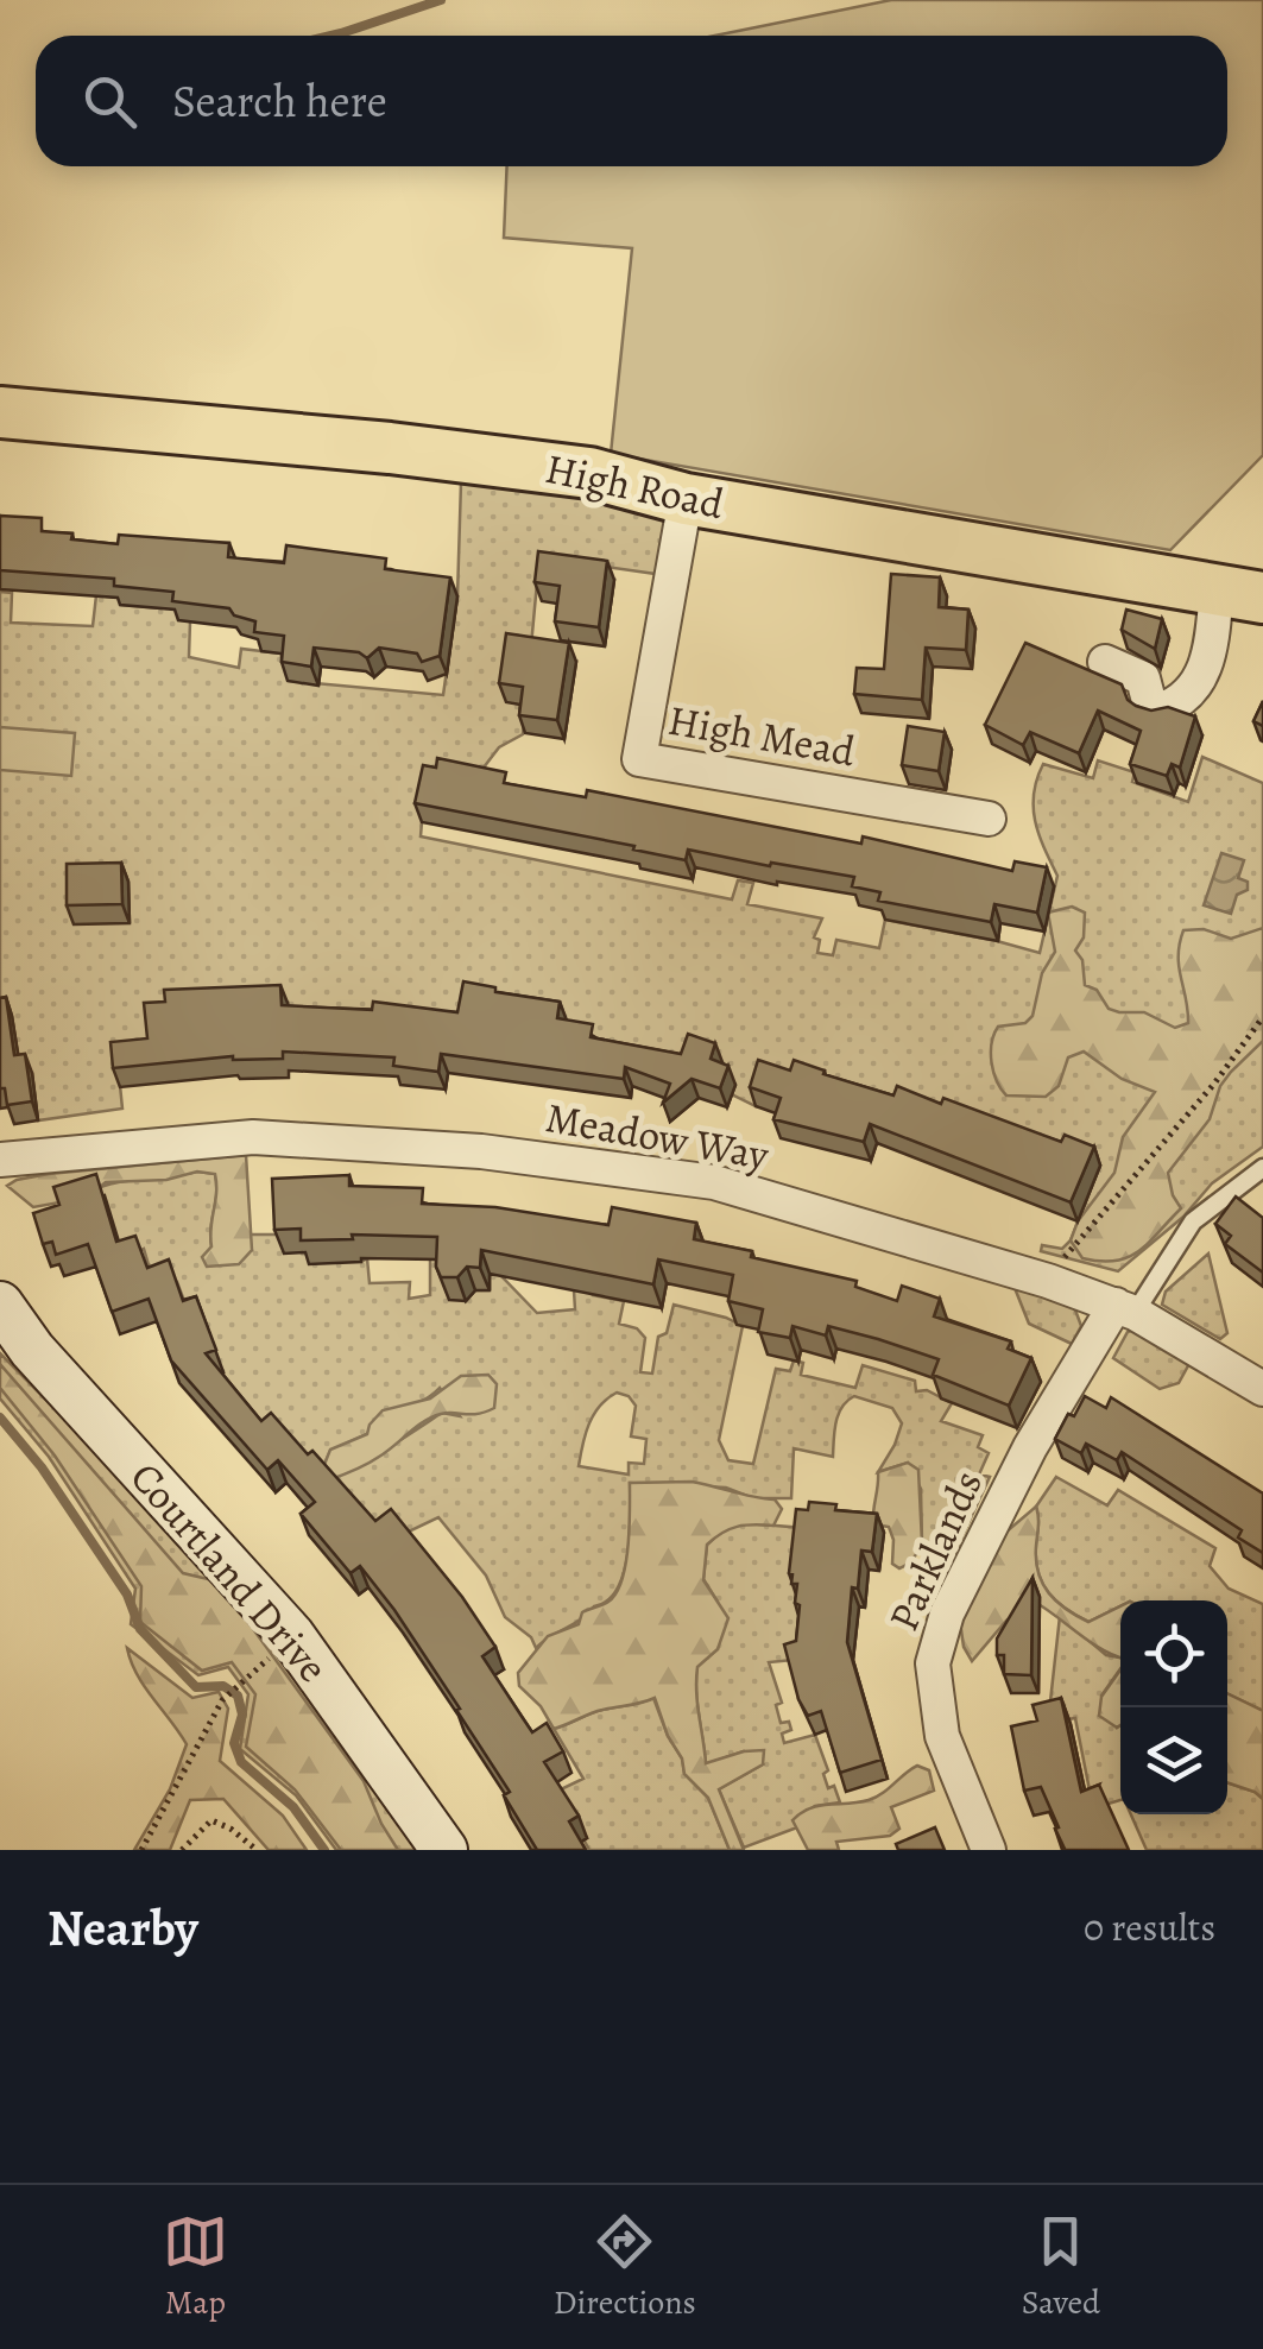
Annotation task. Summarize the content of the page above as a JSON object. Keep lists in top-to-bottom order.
{
  "streets": {
    "main road": ["High Road"],
    "street": [
      "High Mead",
      "Meadow Way",
      "Parklands",
      "Courtland Drive"
    ]
  },
  "crossings": [
    ["High Road", "High Mead"],
    ["Meadow Way", "Parklands"]
  ],
  "page": {
    "search": "Search here",
    "heading": ["Nearby", "0 results"],
    "nav": ["Map", "Directions", "Saved"]
  }
}
